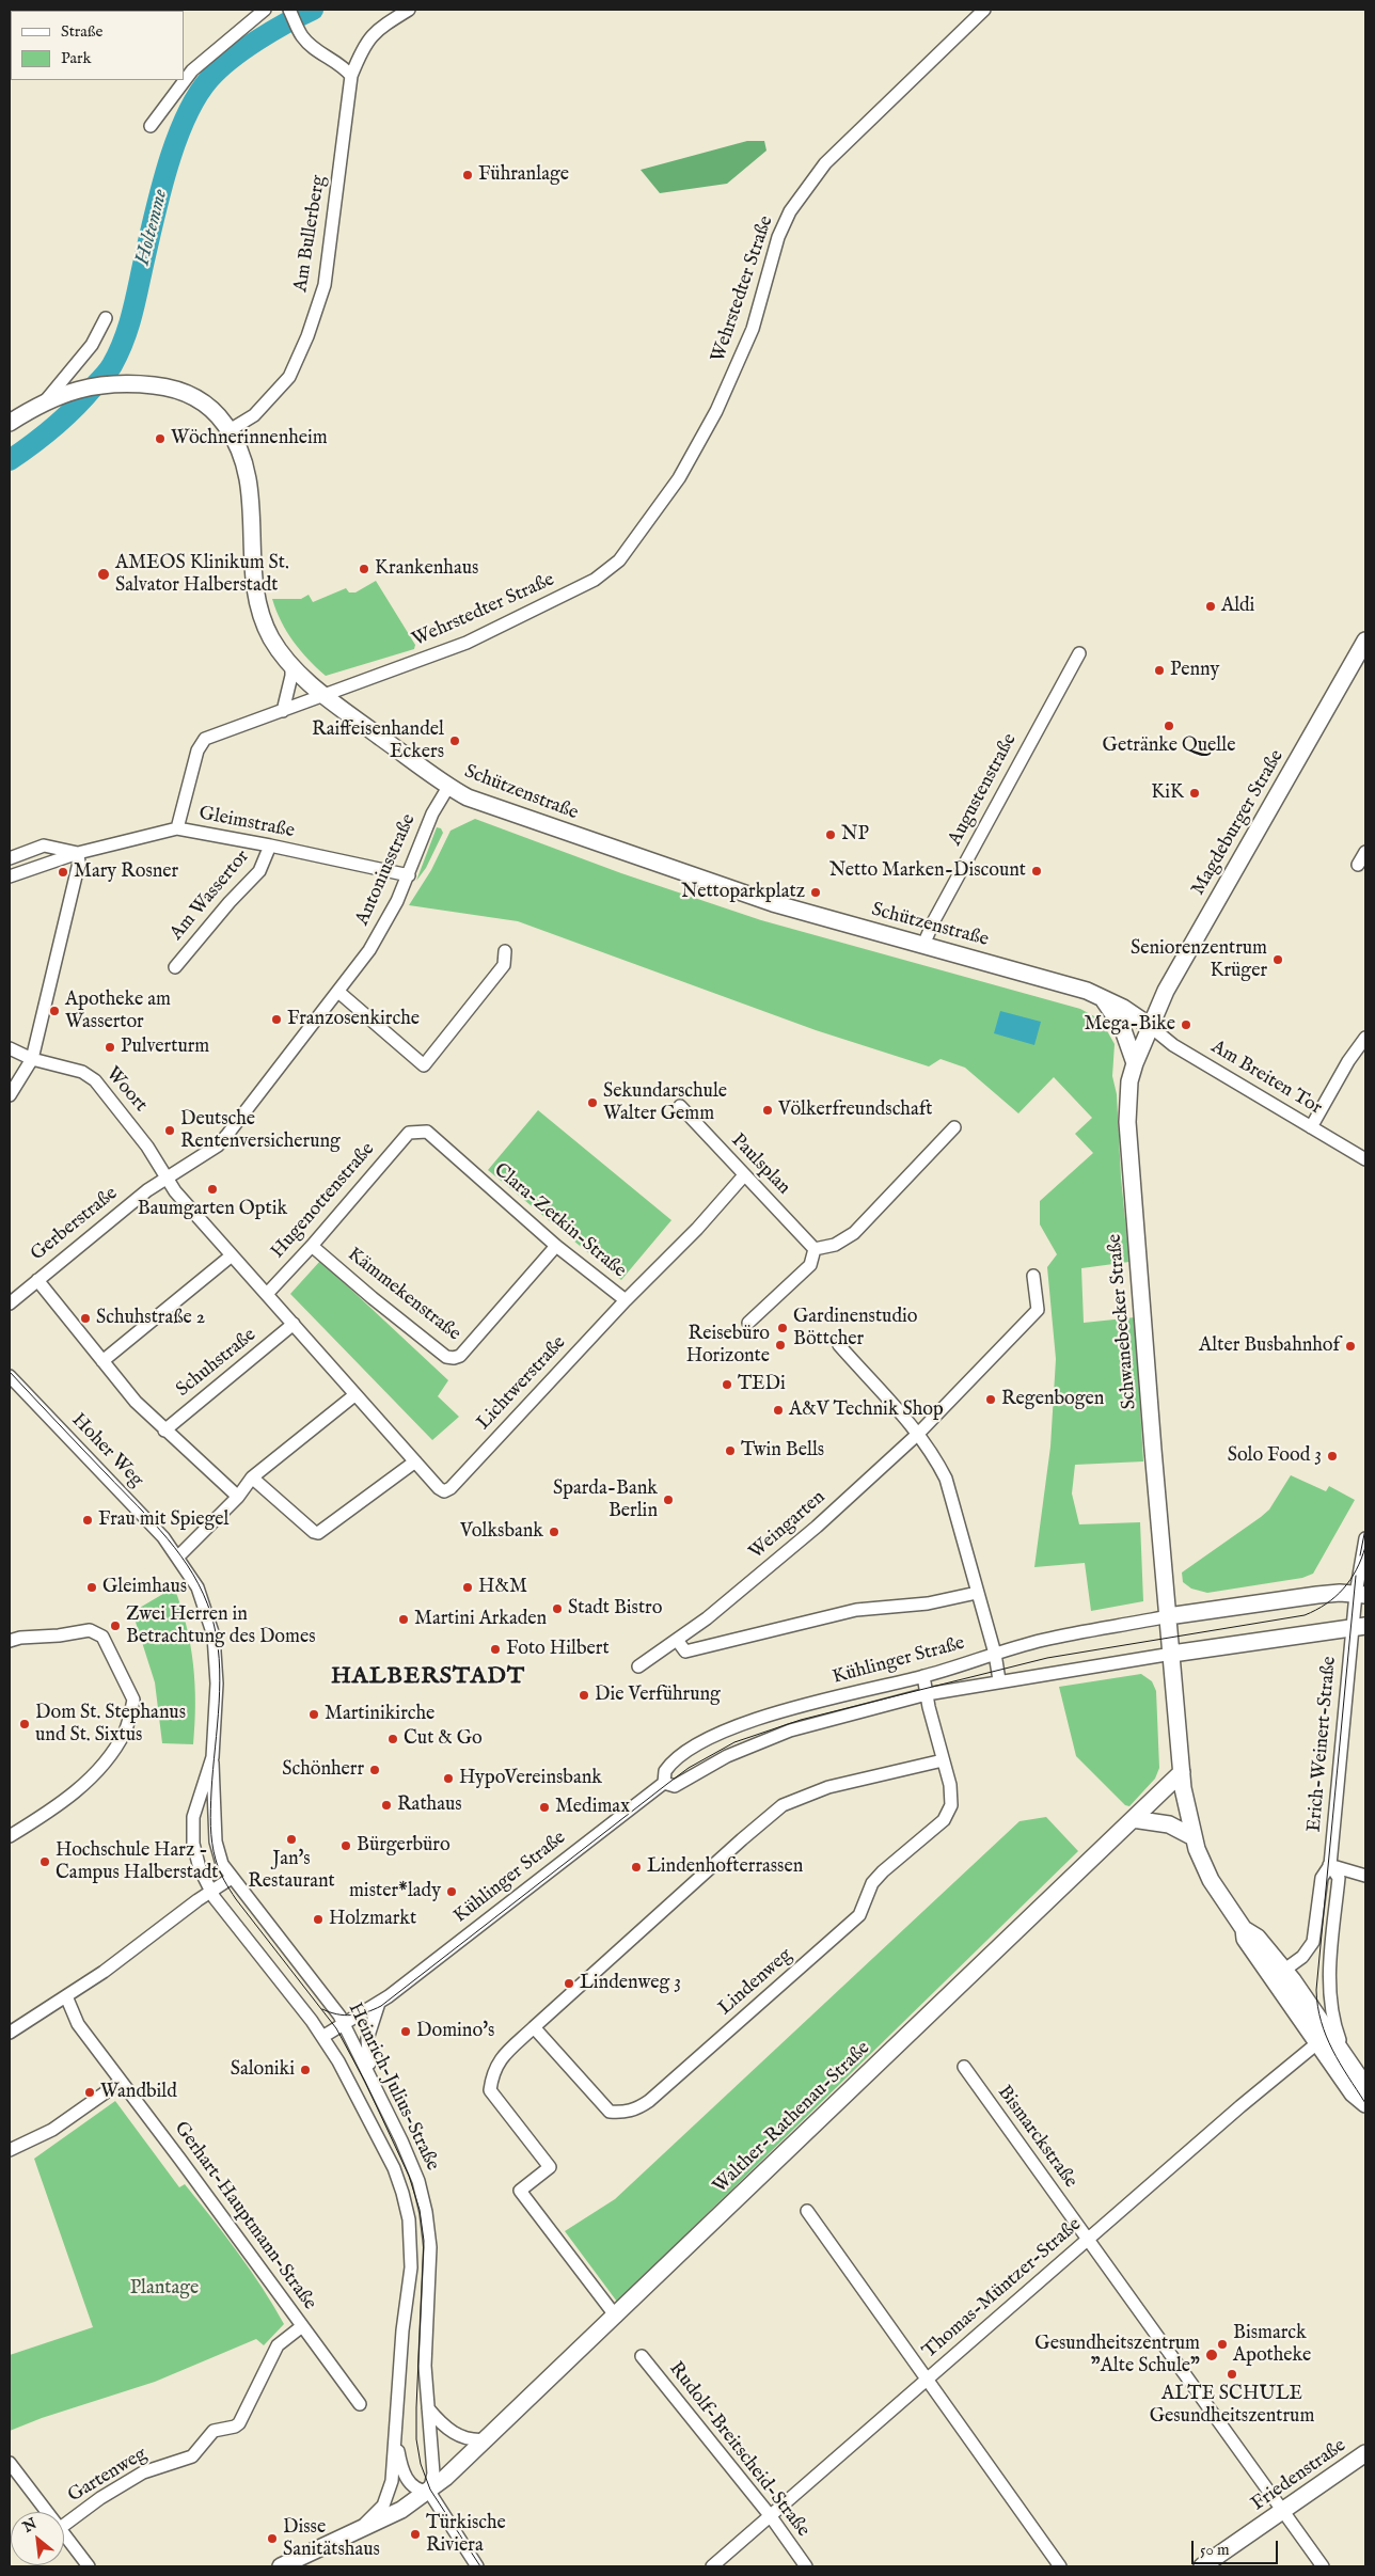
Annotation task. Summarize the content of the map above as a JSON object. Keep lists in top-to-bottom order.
{
  "streets": {
    "main road": [
      "Schützenstraße",
      "Magdeburger Straße",
      "Schwanebecker Straße",
      "Walther-Rathenau-Straße",
      "Friedenstraße"
    ],
    "street": [
      "Am Bullerberg",
      "Wehrstedter Straße",
      "Augustenstraße",
      "Gleimstraße",
      "Antoniusstraße",
      "Am Wassertor",
      "Am Breiten Tor",
      "Woort",
      "Paulsplan",
      "Hugenottenstraße",
      "Clara-Zetkin-Straße",
      "Gerberstraße",
      "Kämmekenstraße",
      "Schuhstraße",
      "Lichtwerstraße",
      "Hoher Weg",
      "Weingarten",
      "Kühlinger Straße",
      "Erich-Weinert-Straße",
      "Lindenweg",
      "Heinrich-Julius-Straße",
      "Bismarckstraße",
      "Gerhart-Hauptmann-Straße",
      "Thomas-Müntzer-Straße",
      "Rudolf-Breitscheid-Straße",
      "Gartenweg"
    ]
  },
  "crossings": [
    ["Am Bullerberg", "Schützenstraße"],
    ["Wehrstedter Straße", "Schützenstraße"],
    ["Wehrstedter Straße", "Gleimstraße"],
    ["Augustenstraße", "Schützenstraße"],
    ["Schützenstraße", "Magdeburger Straße"],
    ["Schützenstraße", "Antoniusstraße"],
    ["Schützenstraße", "Am Breiten Tor"],
    ["Schützenstraße", "Schwanebecker Straße"],
    ["Gleimstraße", "Antoniusstraße"],
    ["Gleimstraße", "Am Wassertor"],
    ["Magdeburger Straße", "Am Breiten Tor"],
    ["Magdeburger Straße", "Schwanebecker Straße"],
    ["Antoniusstraße", "Woort"],
    ["Antoniusstraße", "Gerberstraße"],
    ["Am Breiten Tor", "Schwanebecker Straße"],
    ["Woort", "Gerberstraße"],
    ["Paulsplan", "Clara-Zetkin-Straße"],
    ["Hugenottenstraße", "Clara-Zetkin-Straße"],
    ["Hugenottenstraße", "Kämmekenstraße"],
    ["Clara-Zetkin-Straße", "Kämmekenstraße"],
    ["Clara-Zetkin-Straße", "Lichtwerstraße"],
    ["Schwanebecker Straße", "Kühlinger Straße"],
    ["Schwanebecker Straße", "Erich-Weinert-Straße"],
    ["Schwanebecker Straße", "Walther-Rathenau-Straße"],
    ["Hoher Weg", "Heinrich-Julius-Straße"],
    ["Kühlinger Straße", "Lindenweg"],
    ["Kühlinger Straße", "Heinrich-Julius-Straße"],
    ["Heinrich-Julius-Straße", "Walther-Rathenau-Straße"],
    ["Bismarckstraße", "Thomas-Müntzer-Straße"],
    ["Bismarckstraße", "Friedenstraße"],
    ["Gerhart-Hauptmann-Straße", "Gartenweg"],
    ["Thomas-Müntzer-Straße", "Rudolf-Breitscheid-Straße"]
  ],
  "districts": ["HALBERSTADT"],
  "water": ["Holtemme"],
  "parks": ["Plantage"],
  "places": [
    "Führanlage",
    "Wöchnerinnenheim",
    "Krankenhaus",
    "AMEOS Klinikum St. Salvator Halberstadt",
    "Aldi",
    "Penny",
    "Getränke Quelle",
    "Raiffeisenhandel Eckers",
    "KiK",
    "NP",
    "Netto Marken-Discount",
    "Mary Rosner",
    "Nettoparkplatz",
    "Seniorenzentrum Krüger",
    "Apotheke am Wassertor",
    "Franzosenkirche",
    "Mega-Bike",
    "Pulverturm",
    "Sekundarschule Walter Gemm",
    "Völkerfreundschaft",
    "Deutsche Rentenversicherung",
    "Baumgarten Optik",
    "Schuhstraße 2",
    "Gardinenstudio Böttcher",
    "Reisebüro Horizonte",
    "Alter Busbahnhof",
    "TEDi",
    "Regenbogen",
    "A&V Technik Shop",
    "Twin Bells",
    "Solo Food 3",
    "Sparda-Bank Berlin",
    "Frau mit Spiegel",
    "Volksbank",
    "Gleimhaus",
    "H&M",
    "Stadt Bistro",
    "Martini Arkaden",
    "Zwei Herren in Betrachtung des Domes",
    "Foto Hilbert",
    "Die Verführung",
    "Martinikirche",
    "Dom St. Stephanus und St. Sixtus",
    "Cut & Go",
    "Schönherr",
    "HypoVereinsbank",
    "Rathaus",
    "Medimax",
    "Jan's Restaurant",
    "Bürgerbüro",
    "Hochschule Harz - Campus Halberstadt",
    "Lindenhofterrassen",
    "mister*lady",
    "Holzmarkt",
    "Lindenweg 3",
    "Domino's",
    "Saloniki",
    "Wandbild",
    "Bismarck Apotheke",
    "Gesundheitszentrum \"Alte Schule\"",
    "ALTE SCHULE Gesundheitszentrum",
    "Türkische Riviera",
    "Disse Sanitätshaus"
  ],
  "legend": ["Straße", "Park"],
  "scale_bar": "50 m",
  "north": "top left"
}
